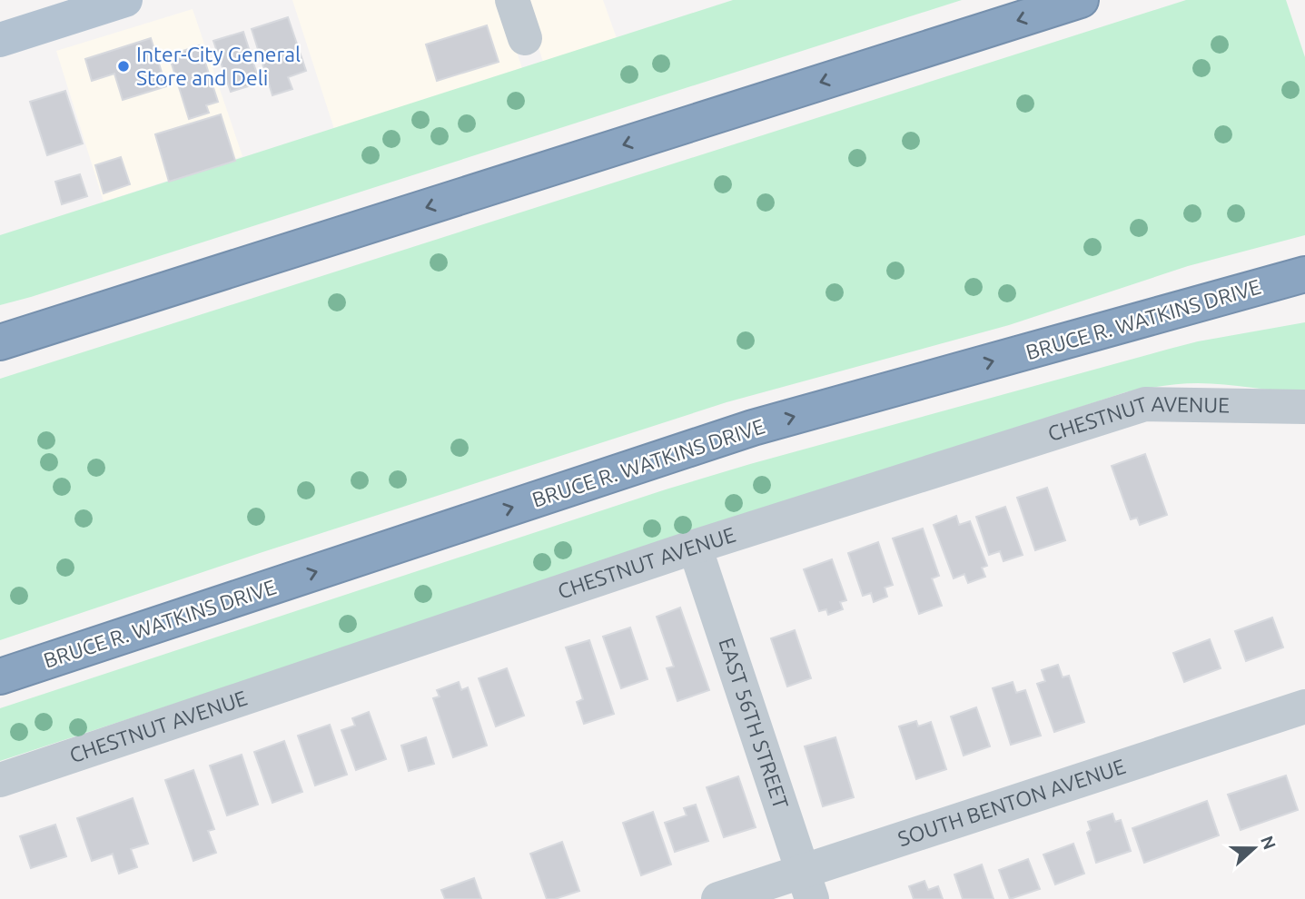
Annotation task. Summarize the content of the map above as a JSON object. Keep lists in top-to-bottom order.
{
  "streets": {
    "highway": ["BRUCE R. WATKINS DRIVE"],
    "street": ["CHESTNUT AVENUE", "EAST 56TH STREET", "SOUTH BENTON AVENUE"]
  },
  "crossings": [
    ["CHESTNUT AVENUE", "EAST 56TH STREET"],
    ["EAST 56TH STREET", "SOUTH BENTON AVENUE"]
  ],
  "places": ["Inter-City General Store and Deli"],
  "north": "right"
}
